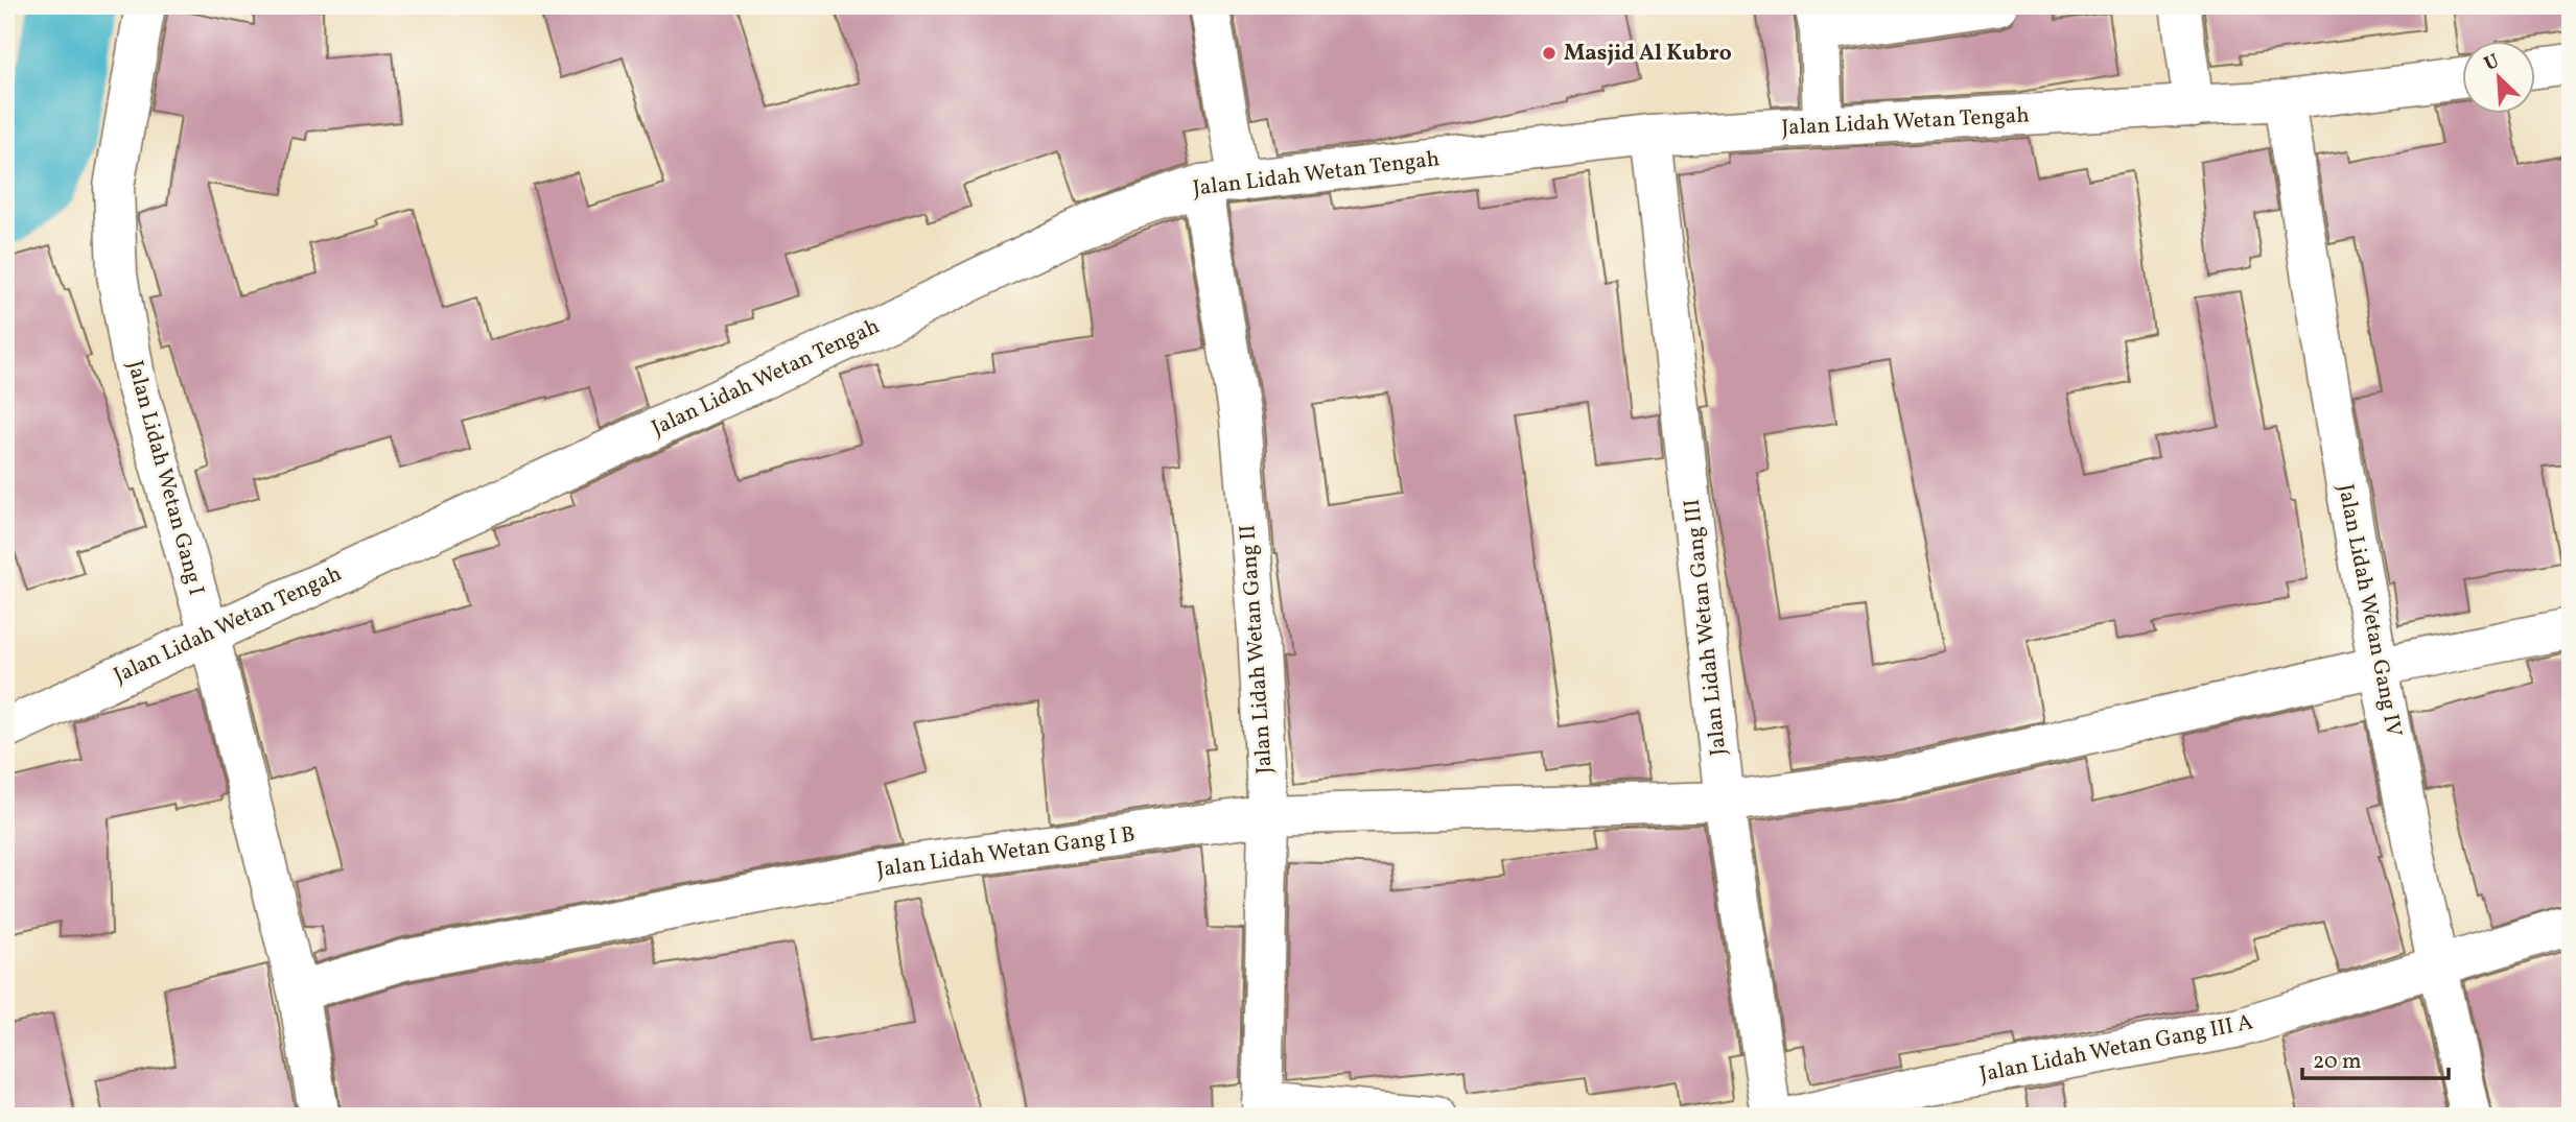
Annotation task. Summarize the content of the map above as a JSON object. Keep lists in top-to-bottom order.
{
  "streets": {
    "street": [
      "Jalan Lidah Wetan Tengah",
      "Jalan Lidah Wetan Gang I",
      "Jalan Lidah Wetan Gang IV",
      "Jalan Lidah Wetan Gang III",
      "Jalan Lidah Wetan Gang II",
      "Jalan Lidah Wetan Gang I B",
      "Jalan Lidah Wetan Gang III A"
    ]
  },
  "crossings": [
    ["Jalan Lidah Wetan Tengah", "Jalan Lidah Wetan Gang I"],
    ["Jalan Lidah Wetan Tengah", "Jalan Lidah Wetan Gang IV"],
    ["Jalan Lidah Wetan Tengah", "Jalan Lidah Wetan Gang III"],
    ["Jalan Lidah Wetan Tengah", "Jalan Lidah Wetan Gang II"],
    ["Jalan Lidah Wetan Gang I", "Jalan Lidah Wetan Gang I B"],
    ["Jalan Lidah Wetan Gang IV", "Jalan Lidah Wetan Gang I B"],
    ["Jalan Lidah Wetan Gang IV", "Jalan Lidah Wetan Gang III A"],
    ["Jalan Lidah Wetan Gang III", "Jalan Lidah Wetan Gang I B"],
    ["Jalan Lidah Wetan Gang II", "Jalan Lidah Wetan Gang I B"]
  ],
  "places": ["Masjid Al Kubro"],
  "scale_bar": "20 m",
  "north": "top left"
}
